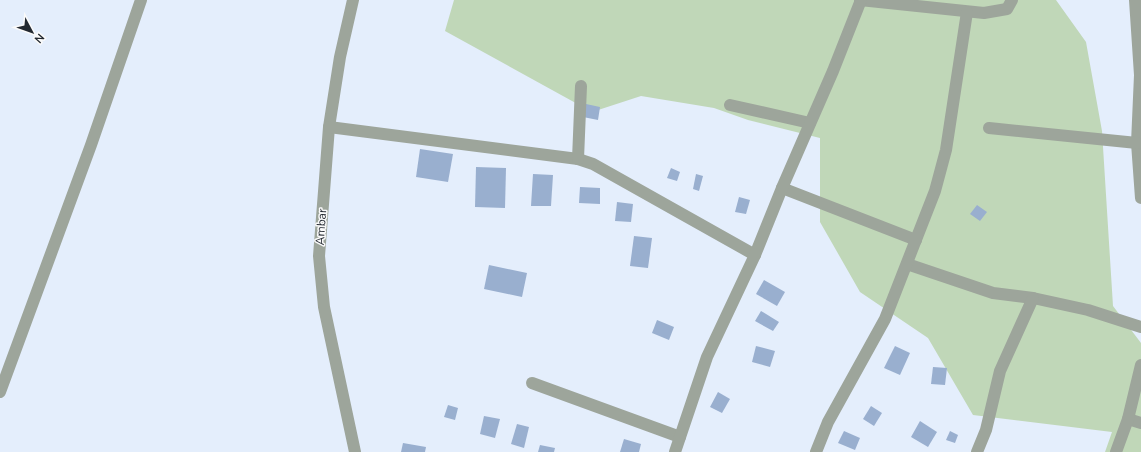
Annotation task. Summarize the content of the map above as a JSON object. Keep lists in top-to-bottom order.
{
  "streets": {
    "street": ["Ambar"]
  },
  "north": "bottom right"
}
